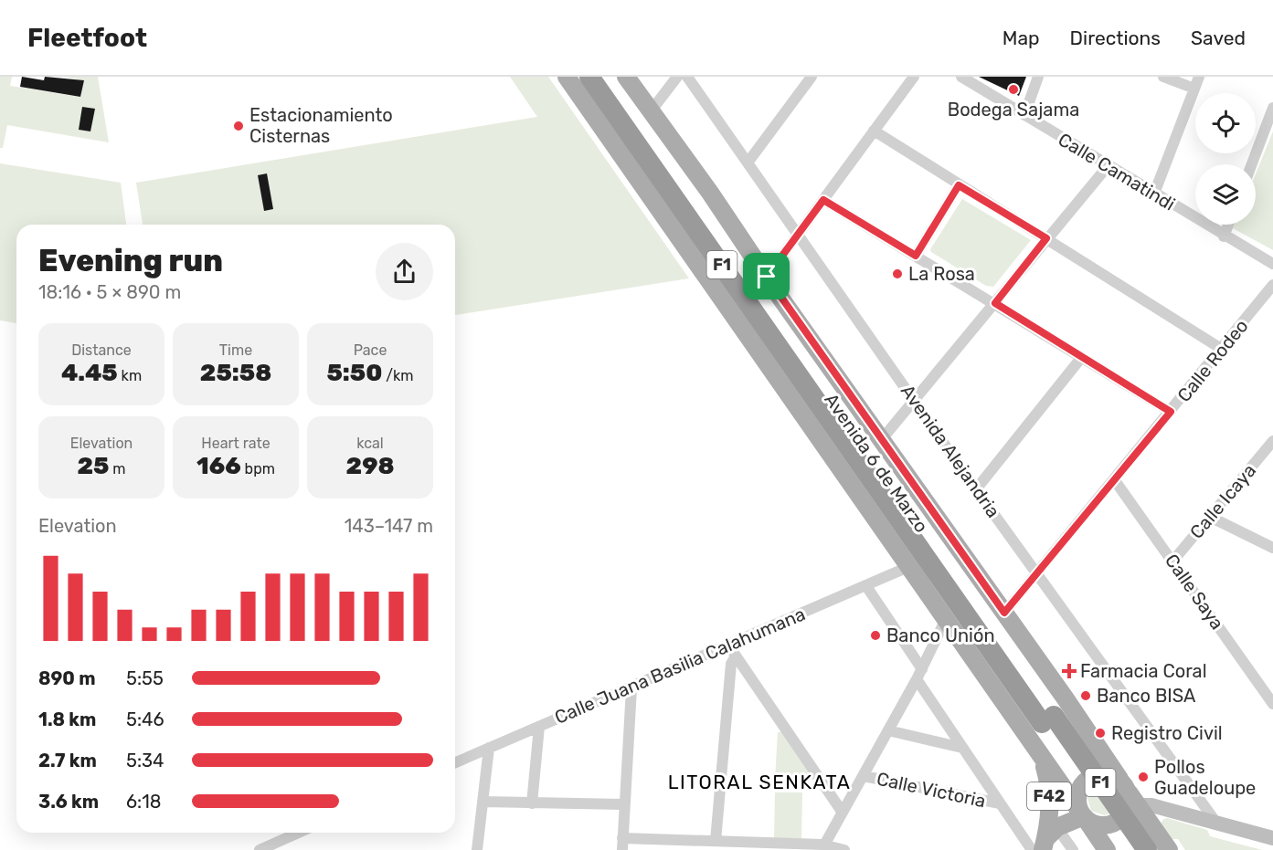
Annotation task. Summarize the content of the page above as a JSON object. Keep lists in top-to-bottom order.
{
  "streets": {
    "highway": ["F1", "Avenida 6 de Marzo"],
    "main road": ["F42"],
    "street": [
      "Calle Camatindi",
      "Calle Rodeo",
      "Avenida Alejandria",
      "Calle Icaya",
      "Calle Saya",
      "Calle Juana Basilia Calahumana",
      "Calle Victoria"
    ]
  },
  "crossings": [
    ["Calle Rodeo", "Avenida Alejandria"],
    ["Calle Rodeo", "Avenida 6 de Marzo"],
    ["Calle Rodeo", "Calle Saya"],
    ["Avenida 6 de Marzo", "Calle Juana Basilia Calahumana"],
    ["Avenida 6 de Marzo", "F42"],
    ["Calle Icaya", "Calle Saya"]
  ],
  "districts": ["LITORAL SENKATA"],
  "places": {
    "other": [
      "Bodega Sajama",
      "Estacionamiento Cisternas",
      "La Rosa",
      "Banco Unión",
      "Banco BISA",
      "Registro Civil",
      "Pollos Guadeloupe"
    ],
    "health": ["Farmacia Coral"]
  },
  "page": {
    "header": "Fleetfoot",
    "nav": ["Map", "Directions", "Saved"],
    "heading": ["Evening run", "18:16 · 5 × 890 m"],
    "stats": [
      ["Distance", "4.45 km"],
      ["Time", "25:58"],
      ["Pace", "5:50 /km"],
      ["Elevation", "25 m"],
      ["Heart rate", "166 bpm"],
      ["kcal", "298"]
    ],
    "chart": ["Elevation", "143–147 m"],
    "list": [
      {
        "name": "890 m",
        "note": "5:55"
      },
      {
        "name": "1.8 km",
        "note": "5:46"
      },
      {
        "name": "2.7 km",
        "note": "5:34"
      },
      {
        "name": "3.6 km",
        "note": "6:18"
      }
    ]
  }
}
